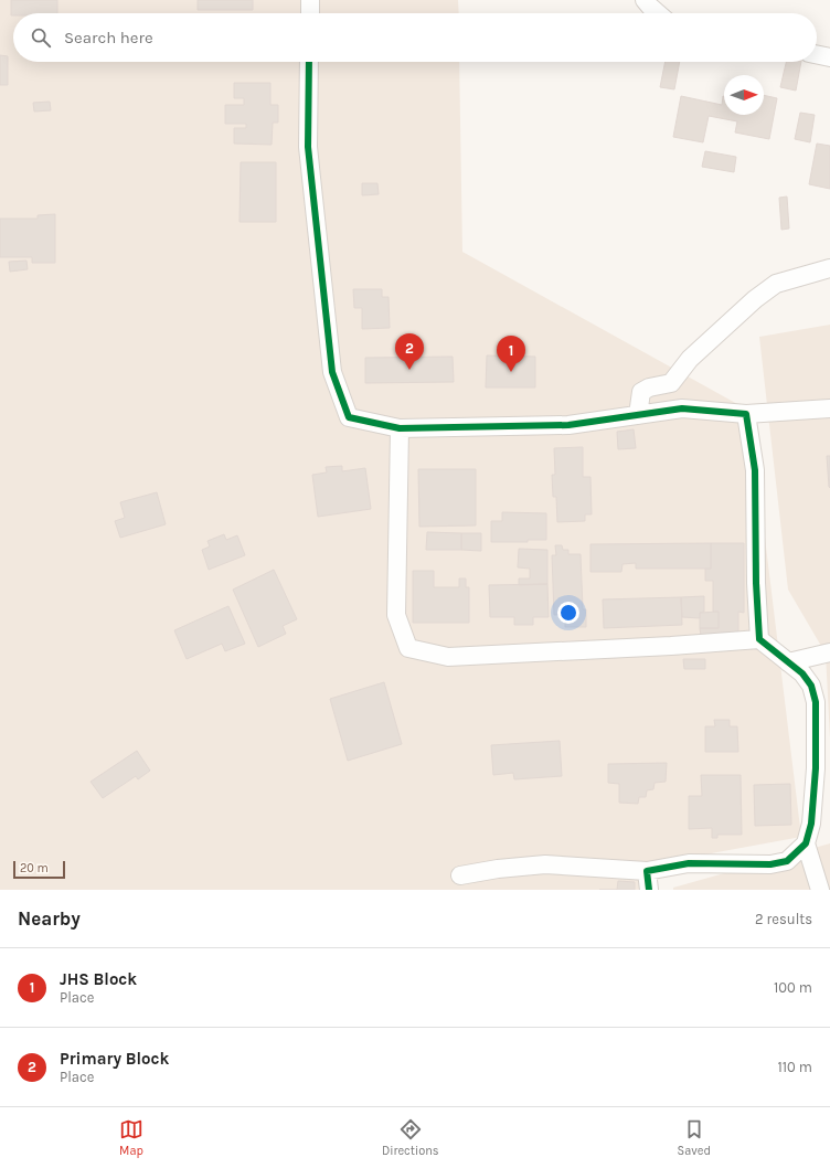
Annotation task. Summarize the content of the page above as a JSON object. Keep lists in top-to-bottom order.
{
  "scale_bar": "20 m",
  "north": "right",
  "page": {
    "search": "Search here",
    "pins": ["2", "1"],
    "scale": "20 m",
    "heading": ["Nearby", "2 results"],
    "list": [
      {
        "mark": "1",
        "name": "JHS Block",
        "note": "Place",
        "value": "100 m"
      },
      {
        "mark": "2",
        "name": "Primary Block",
        "note": "Place",
        "value": "110 m"
      }
    ],
    "nav": ["Map", "Directions", "Saved"]
  }
}
